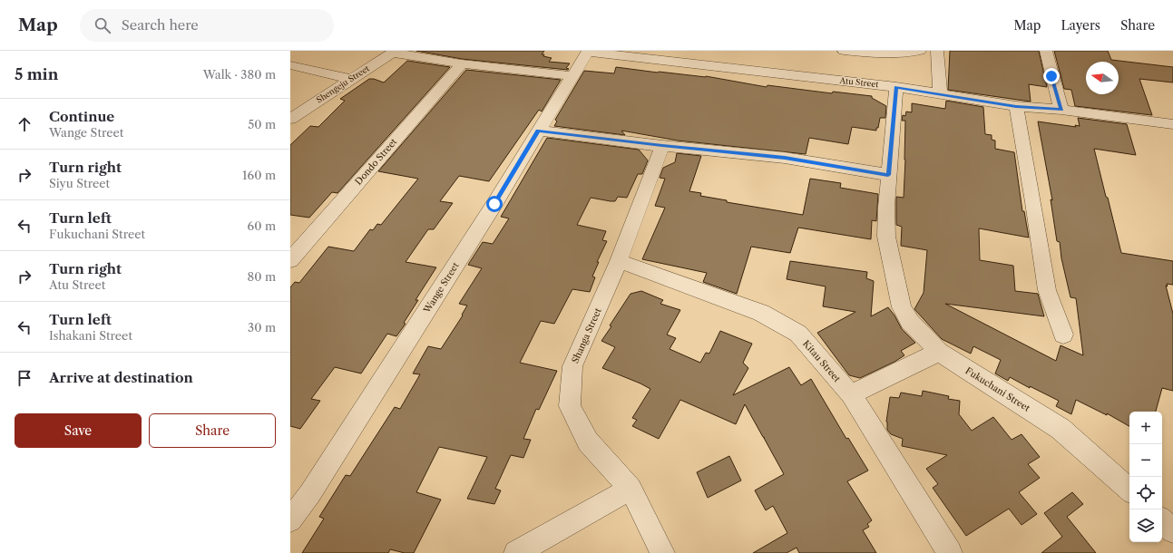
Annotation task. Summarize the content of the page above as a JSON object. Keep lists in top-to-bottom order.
{
  "streets": {
    "street": [
      "Atu Street",
      "Shengeju Street",
      "Dondo Street",
      "Wange Street",
      "Shanga Street",
      "Kitau Street",
      "Fukuchani Street"
    ]
  },
  "crossings": [
    ["Atu Street", "Wange Street"],
    ["Shanga Street", "Kitau Street"]
  ],
  "north": "left",
  "page": {
    "header": "Map",
    "search": "Search here",
    "nav": ["Map", "Layers", "Share"],
    "heading": ["5 min", "Walk · 380 m"],
    "list": [
      ["Continue", "Wange Street", "50 m"],
      ["Turn right", "Siyu Street", "160 m"],
      ["Turn left", "Fukuchani Street", "60 m"],
      ["Turn right", "Atu Street", "80 m"],
      ["Turn left", "Ishakani Street", "30 m"],
      "Arrive at destination"
    ],
    "buttons": ["Save", "Share"],
    "map_buttons": ["+", "−"]
  }
}
